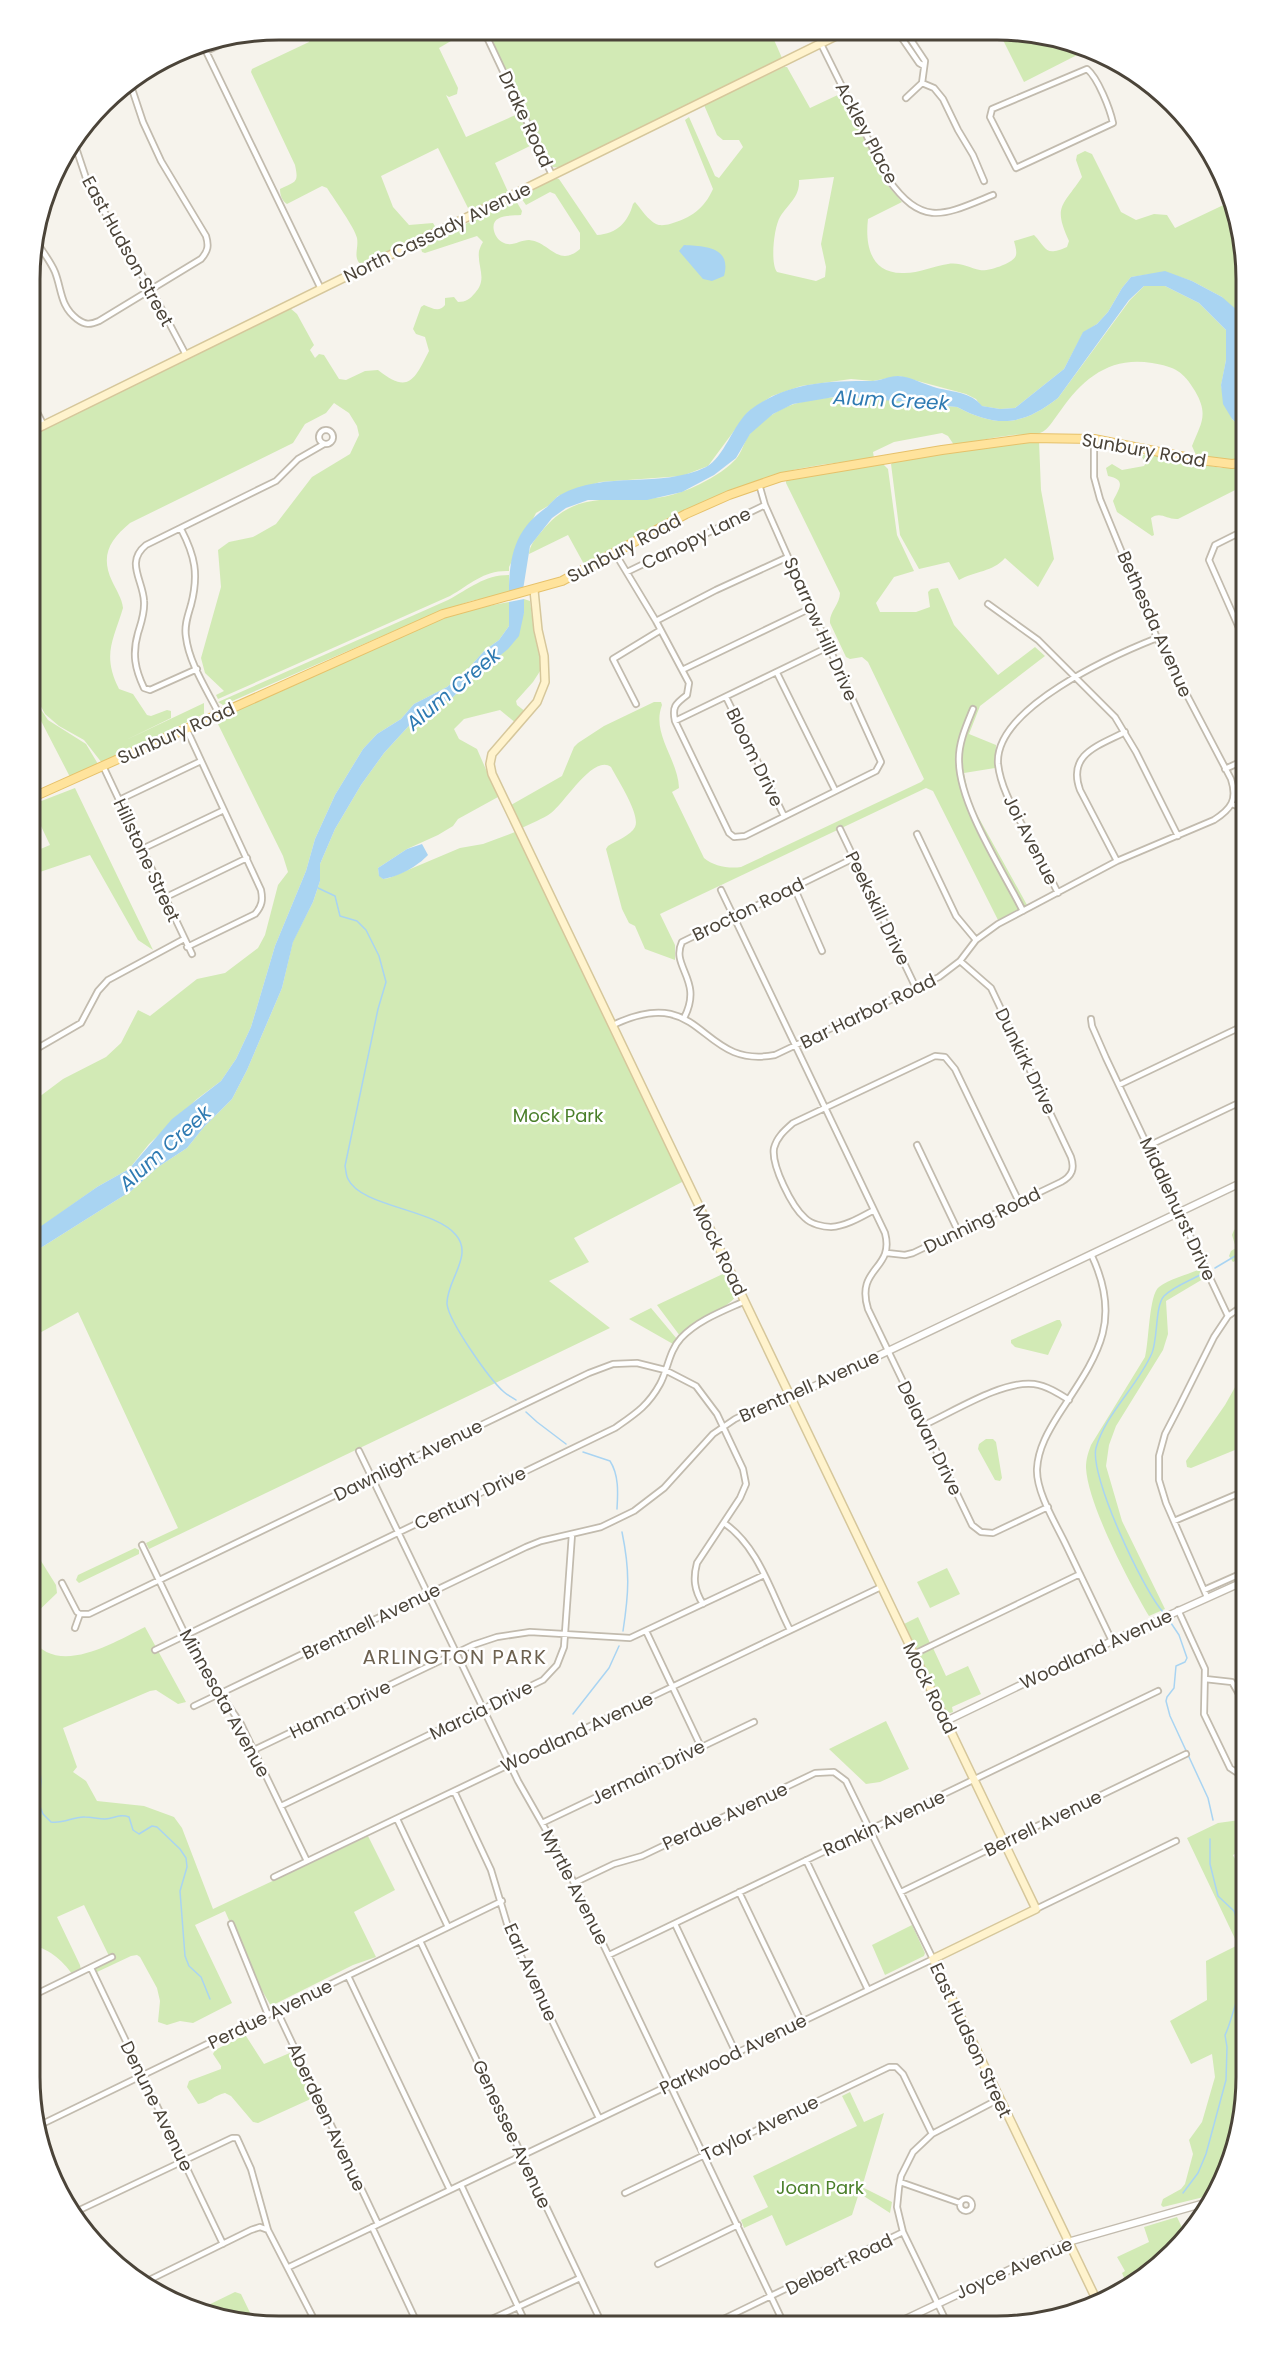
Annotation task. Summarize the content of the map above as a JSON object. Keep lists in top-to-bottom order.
{
  "streets": {
    "main road": [
      "North Cassady Avenue",
      "East Hudson Street",
      "Sunbury Road",
      "Mock Road",
      "Parkwood Avenue"
    ],
    "street": [
      "Drake Road",
      "Ackley Place",
      "Canopy Lane",
      "Bethesda Avenue",
      "Sparrow Hill Drive",
      "Bloom Drive",
      "Joi Avenue",
      "Hillstone Street",
      "Peekskill Drive",
      "Brocton Road",
      "Bar Harbor Road",
      "Dunkirk Drive",
      "Middlehurst Drive",
      "Dunning Road",
      "Brentnell Avenue",
      "Delavan Drive",
      "Dawnlight Avenue",
      "Century Drive",
      "Woodland Avenue",
      "Minnesota Avenue",
      "Hanna Drive",
      "Marcia Drive",
      "Jermain Drive",
      "Perdue Avenue",
      "Rankin Avenue",
      "Berrell Avenue",
      "Myrtle Avenue",
      "Earl Avenue",
      "Denune Avenue",
      "Aberdeen Avenue",
      "Taylor Avenue",
      "Genessee Avenue",
      "Delbert Road",
      "Joyce Avenue"
    ]
  },
  "crossings": [
    ["Drake Road", "North Cassady Avenue"],
    ["Ackley Place", "North Cassady Avenue"],
    ["North Cassady Avenue", "East Hudson Street"],
    ["East Hudson Street", "Perdue Avenue"],
    ["East Hudson Street", "Rankin Avenue"],
    ["East Hudson Street", "Berrell Avenue"],
    ["East Hudson Street", "Parkwood Avenue"],
    ["East Hudson Street", "Joyce Avenue"],
    ["Sunbury Road", "Bethesda Avenue"],
    ["Sunbury Road", "Sparrow Hill Drive"],
    ["Sunbury Road", "Hillstone Street"],
    ["Sunbury Road", "Mock Road"],
    ["Canopy Lane", "Sparrow Hill Drive"],
    ["Bethesda Avenue", "Bar Harbor Road"],
    ["Joi Avenue", "Bar Harbor Road"],
    ["Peekskill Drive", "Brocton Road"],
    ["Peekskill Drive", "Bar Harbor Road"],
    ["Brocton Road", "Bar Harbor Road"],
    ["Bar Harbor Road", "Dunkirk Drive"],
    ["Bar Harbor Road", "Mock Road"],
    ["Dunkirk Drive", "Dunning Road"],
    ["Middlehurst Drive", "Brentnell Avenue"],
    ["Dunning Road", "Delavan Drive"],
    ["Mock Road", "Brentnell Avenue"],
    ["Mock Road", "Century Drive"],
    ["Mock Road", "Woodland Avenue"],
    ["Mock Road", "Rankin Avenue"],
    ["Mock Road", "Berrell Avenue"],
    ["Mock Road", "Parkwood Avenue"],
    ["Brentnell Avenue", "Delavan Drive"],
    ["Brentnell Avenue", "Dawnlight Avenue"],
    ["Brentnell Avenue", "Minnesota Avenue"],
    ["Brentnell Avenue", "Marcia Drive"],
    ["Brentnell Avenue", "Myrtle Avenue"],
    ["Dawnlight Avenue", "Century Drive"],
    ["Dawnlight Avenue", "Minnesota Avenue"],
    ["Dawnlight Avenue", "Myrtle Avenue"],
    ["Century Drive", "Minnesota Avenue"],
    ["Century Drive", "Myrtle Avenue"],
    ["Woodland Avenue", "Minnesota Avenue"],
    ["Woodland Avenue", "Myrtle Avenue"],
    ["Woodland Avenue", "Earl Avenue"],
    ["Minnesota Avenue", "Hanna Drive"],
    ["Minnesota Avenue", "Marcia Drive"],
    ["Hanna Drive", "Marcia Drive"],
    ["Hanna Drive", "Myrtle Avenue"],
    ["Marcia Drive", "Myrtle Avenue"],
    ["Jermain Drive", "Myrtle Avenue"],
    ["Perdue Avenue", "Myrtle Avenue"],
    ["Perdue Avenue", "Earl Avenue"],
    ["Perdue Avenue", "Denune Avenue"],
    ["Perdue Avenue", "Aberdeen Avenue"],
    ["Perdue Avenue", "Genessee Avenue"],
    ["Rankin Avenue", "Myrtle Avenue"],
    ["Myrtle Avenue", "Parkwood Avenue"],
    ["Myrtle Avenue", "Taylor Avenue"],
    ["Myrtle Avenue", "Delbert Road"],
    ["Earl Avenue", "Parkwood Avenue"],
    ["Parkwood Avenue", "Aberdeen Avenue"],
    ["Parkwood Avenue", "Genessee Avenue"]
  ],
  "districts": ["ARLINGTON PARK"],
  "water": ["Alum Creek"],
  "parks": ["Mock Park", "Joan Park"]
}
